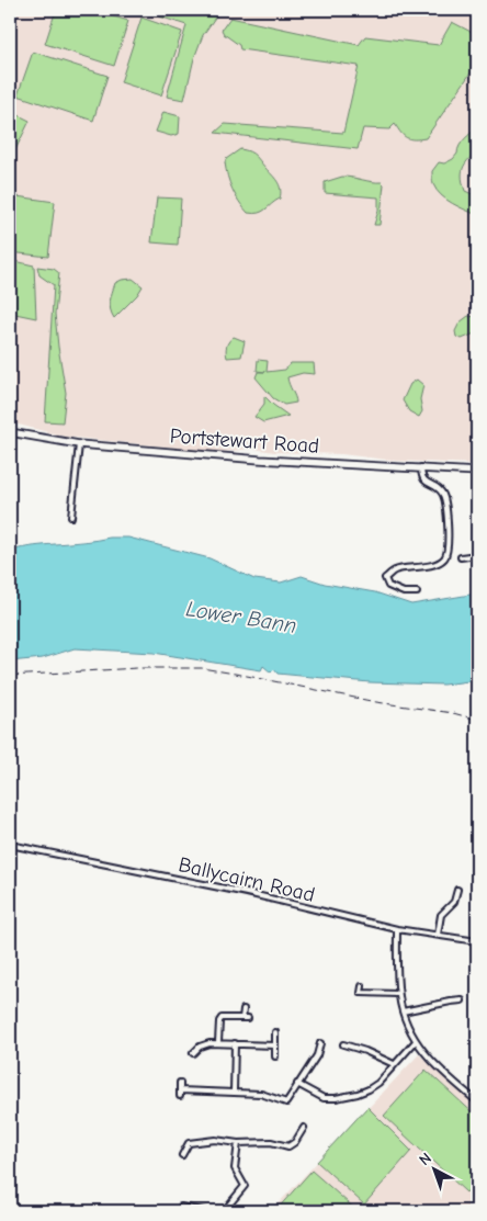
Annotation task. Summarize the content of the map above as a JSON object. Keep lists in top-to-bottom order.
{
  "streets": {
    "main road": ["Portstewart Road"],
    "street": ["Ballycairn Road"]
  },
  "water": ["Lower Bann"],
  "north": "top left"
}
